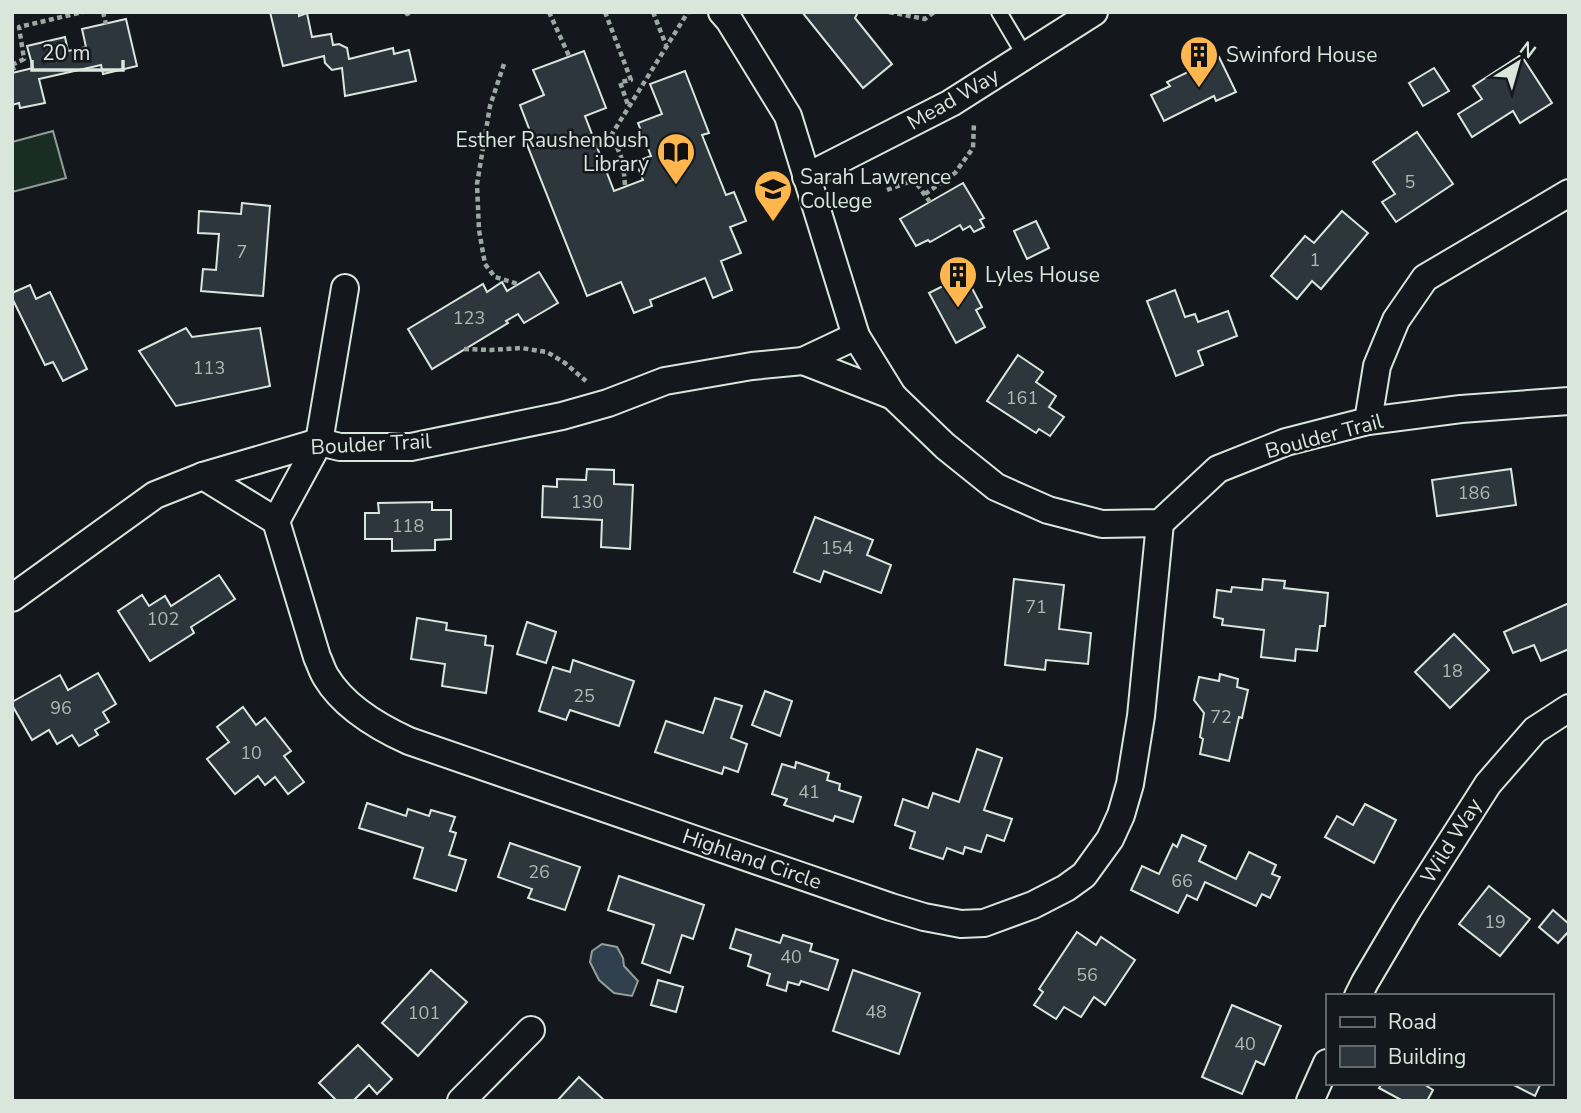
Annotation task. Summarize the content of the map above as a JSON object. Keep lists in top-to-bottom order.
{
  "streets": {
    "street": [
      "Mead Way",
      "Boulder Trail",
      "Wild Way",
      "Highland Circle"
    ]
  },
  "crossings": [
    ["Boulder Trail", "Highland Circle"]
  ],
  "places": {
    "building": ["Swinford House", "Lyles House"],
    "library": ["Esther Raushenbush Library"],
    "school or university": ["Sarah Lawrence College"]
  },
  "house_numbers": [
    "5",
    "7",
    "1",
    "123",
    "113",
    "161",
    "186",
    "130",
    "118",
    "154",
    "71",
    "102",
    "18",
    "25",
    "96",
    "72",
    "10",
    "41",
    "26",
    "66",
    "19",
    "40",
    "56",
    "48",
    "101",
    "40"
  ],
  "legend": ["Road", "Building"],
  "scale_bar": "20 m",
  "north": "top right"
}
